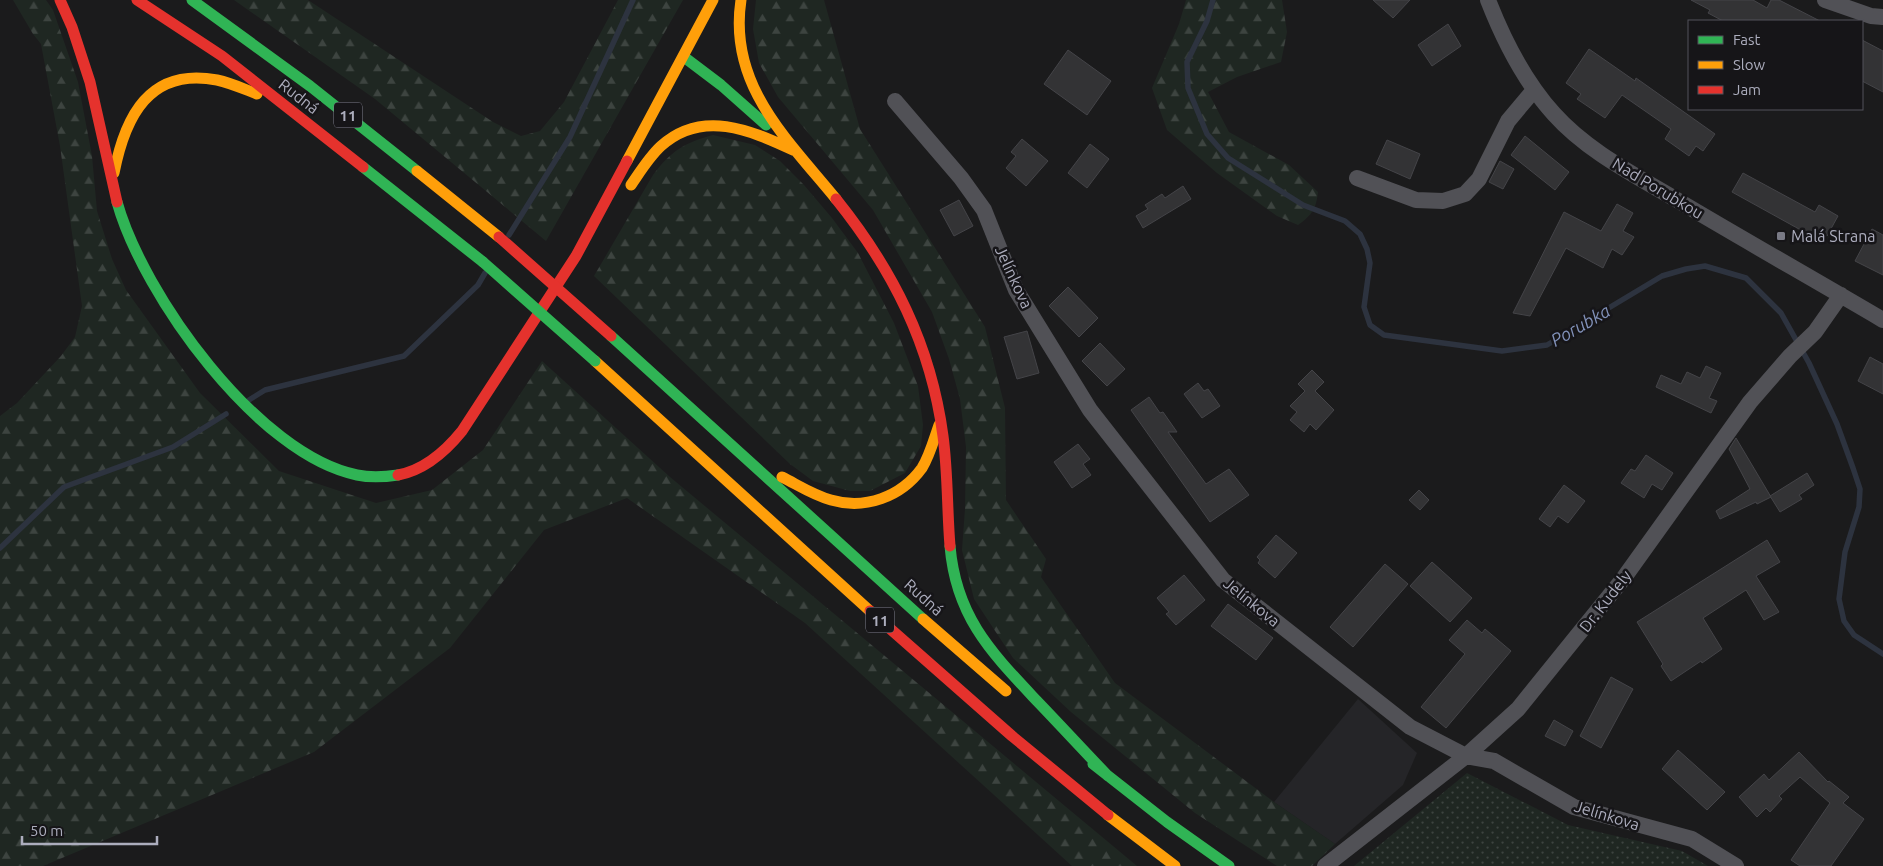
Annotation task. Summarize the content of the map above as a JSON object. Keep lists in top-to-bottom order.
{
  "streets": {
    "highway": ["Rudná", "11"],
    "street": ["Nad Porubkou", "Jelínkova", "Dr. Kudely"]
  },
  "crossings": [
    ["Nad Porubkou", "Dr. Kudely"],
    ["Jelínkova", "Dr. Kudely"]
  ],
  "water": ["Porubka"],
  "places": {
    "transit": ["Malá Strana"]
  },
  "legend": ["Fast", "Slow", "Jam"],
  "scale_bar": "50 m"
}
